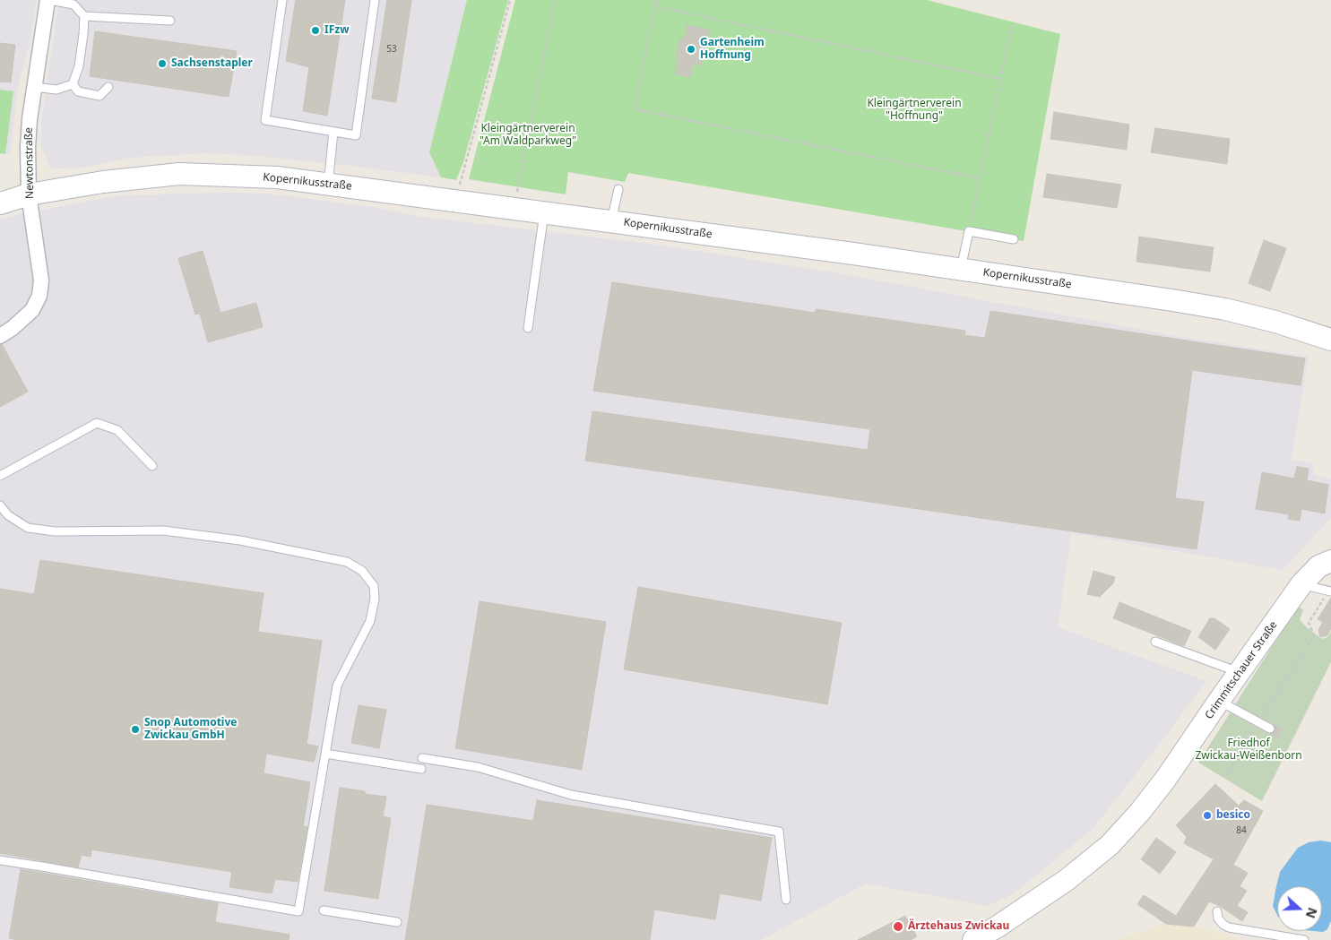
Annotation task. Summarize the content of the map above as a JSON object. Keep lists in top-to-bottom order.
{
  "streets": {
    "street": ["Newtonstraße", "Kopernikusstraße", "Crimmitschauer Straße"]
  },
  "crossings": [
    ["Newtonstraße", "Kopernikusstraße"]
  ],
  "parks": ["Kleingärtnerverein \"Hoffnung\"", "Kleingärtnerverein \"Am Waldparkweg\"", "Friedhof Zwickau-Weißenborn"],
  "places": [
    "IFzw",
    "Gartenheim Hoffnung",
    "Sachsenstapler",
    "Snop Automotive Zwickau GmbH",
    "besico",
    "Ärztehaus Zwickau"
  ],
  "house_numbers": ["53", "84"],
  "north": "right"
}
